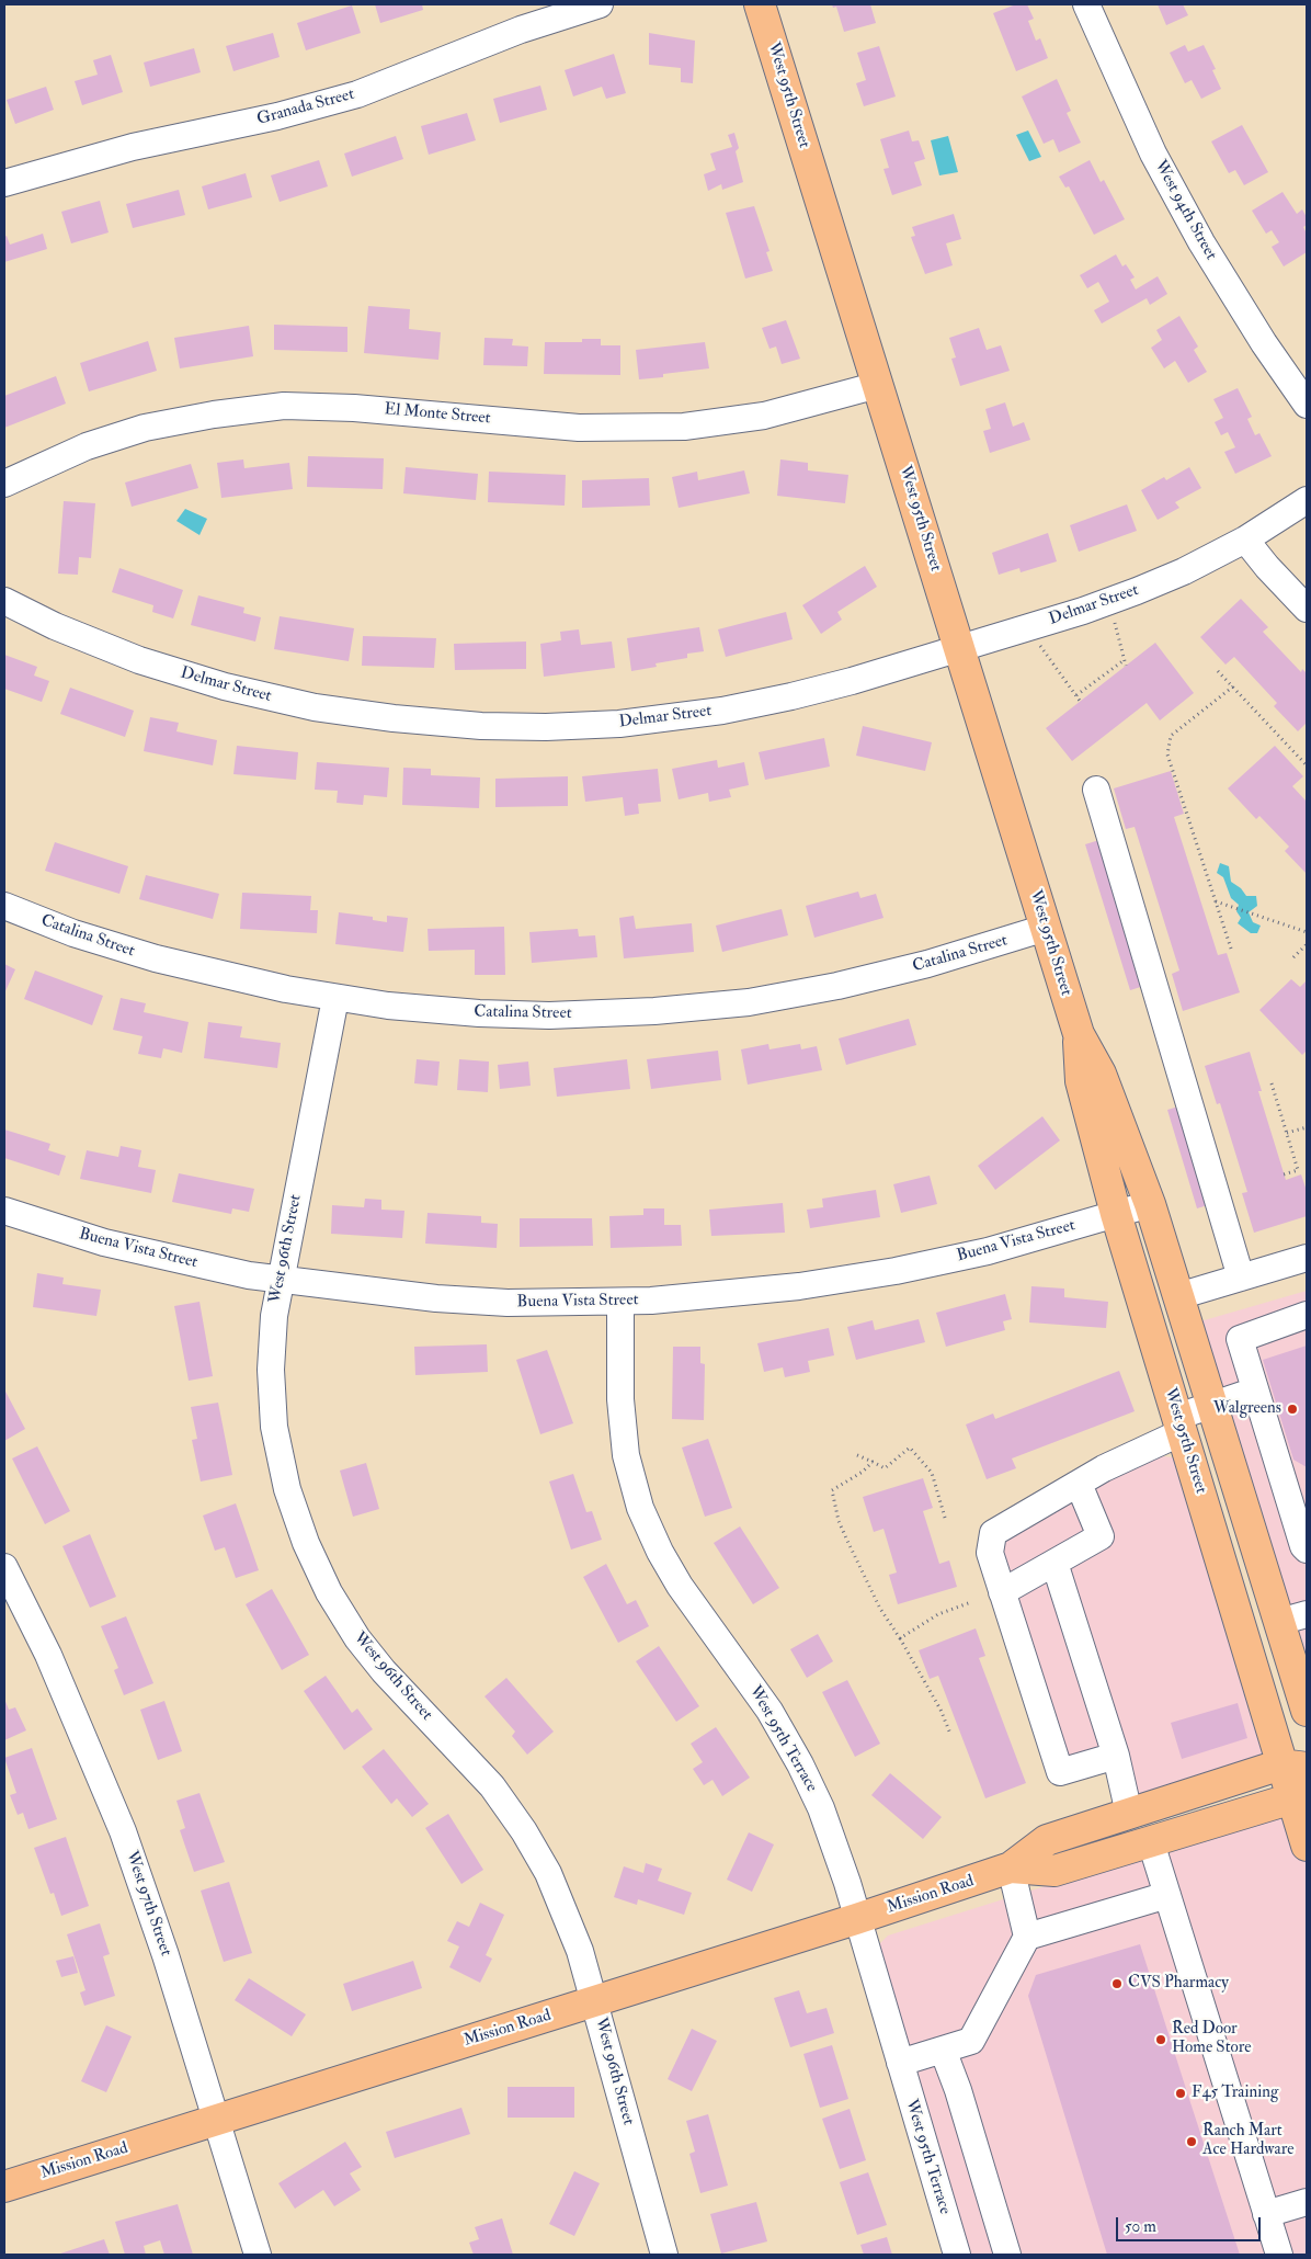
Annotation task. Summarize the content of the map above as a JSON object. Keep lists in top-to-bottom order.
{
  "streets": {
    "main road": ["West 95th Street", "Mission Road"],
    "street": [
      "Granada Street",
      "West 94th Street",
      "El Monte Street",
      "Delmar Street",
      "Catalina Street",
      "Buena Vista Street",
      "West 96th Street",
      "West 95th Terrace",
      "West 97th Street"
    ]
  },
  "crossings": [
    ["West 95th Street", "El Monte Street"],
    ["West 95th Street", "Delmar Street"],
    ["West 95th Street", "Catalina Street"],
    ["West 95th Street", "Buena Vista Street"],
    ["West 95th Street", "Mission Road"],
    ["Catalina Street", "West 96th Street"],
    ["Buena Vista Street", "West 96th Street"],
    ["Buena Vista Street", "West 95th Terrace"],
    ["West 96th Street", "Mission Road"],
    ["West 95th Terrace", "Mission Road"],
    ["Mission Road", "West 97th Street"]
  ],
  "places": [
    "Walgreens",
    "CVS Pharmacy",
    "Red Door Home Store",
    "F45 Training",
    "Ranch Mart Ace Hardware"
  ],
  "scale_bar": "50 m"
}
